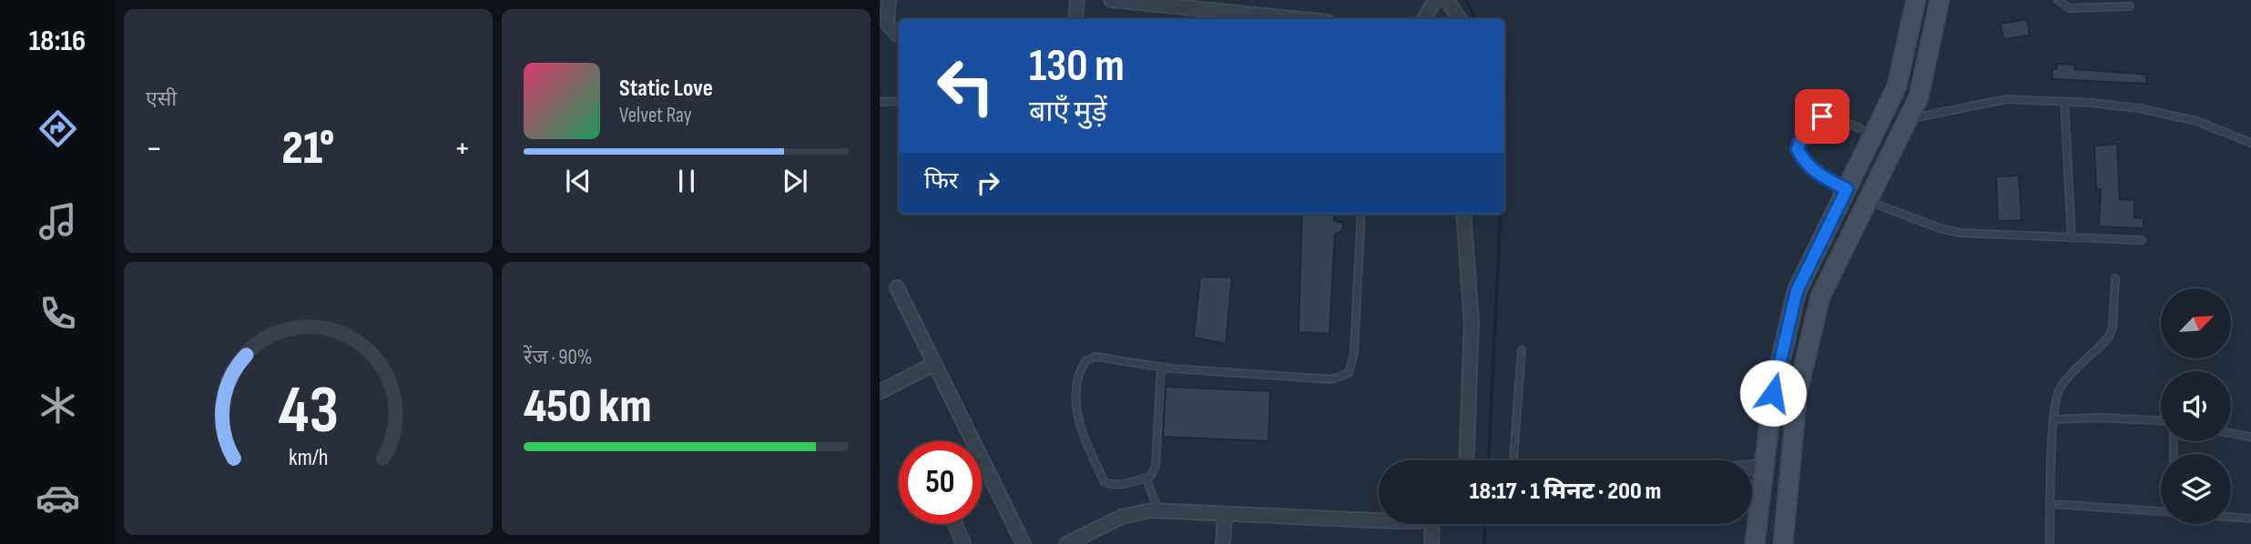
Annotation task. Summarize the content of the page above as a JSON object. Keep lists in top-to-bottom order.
{
  "north": "top right",
  "page": {
    "tabs": "18:16",
    "tile": [
      "एसी",
      ["रेंज · 90%", "450 km"]
    ],
    "turn": ["130 m", "बाएँ मुड़ें"],
    "song": ["Static Love", "Velvet Ray"],
    "heat": ["−", "21°", "+"],
    "then": "फिर",
    "limit": "50",
    "trip": "18:17 · 1 मिनट · 200 m",
    "gauge": ["43", "km/h"]
  }
}
